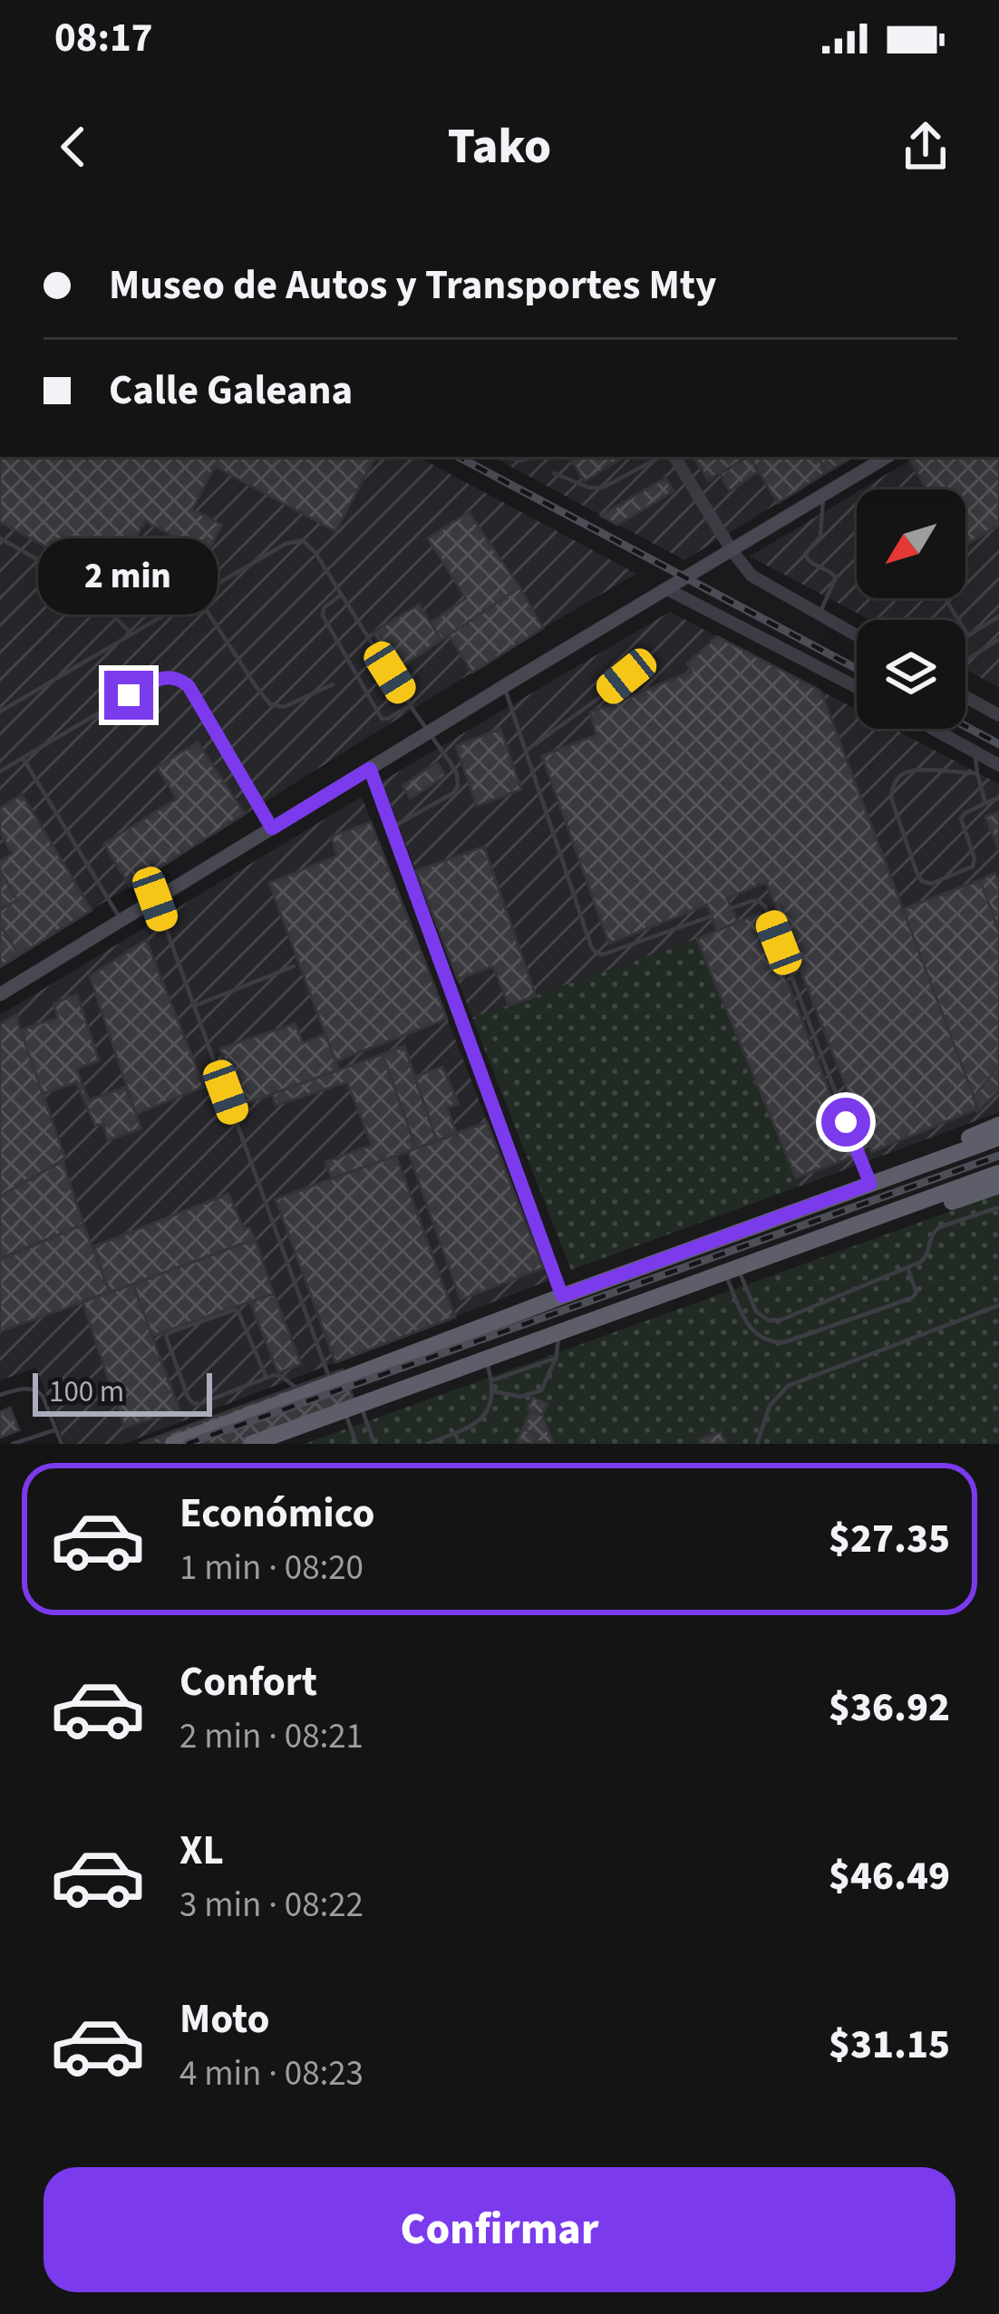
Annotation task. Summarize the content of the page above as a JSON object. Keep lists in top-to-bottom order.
{
  "scale_bar": "100 m",
  "north": "bottom left",
  "page": {
    "status": "08:17",
    "header": "Tako",
    "banner": ["Museo de Autos y Transportes Mty", "Calle Galeana"],
    "bubble": "2 min",
    "scale": "100 m",
    "list": [
      {
        "name": "Económico",
        "note": "1 min · 08:20",
        "value": "$27.35"
      },
      {
        "name": "Confort",
        "note": "2 min · 08:21",
        "value": "$36.92"
      },
      {
        "name": "XL",
        "note": "3 min · 08:22",
        "value": "$46.49"
      },
      {
        "name": "Moto",
        "note": "4 min · 08:23",
        "value": "$31.15"
      }
    ],
    "buttons": "Confirmar"
  }
}
